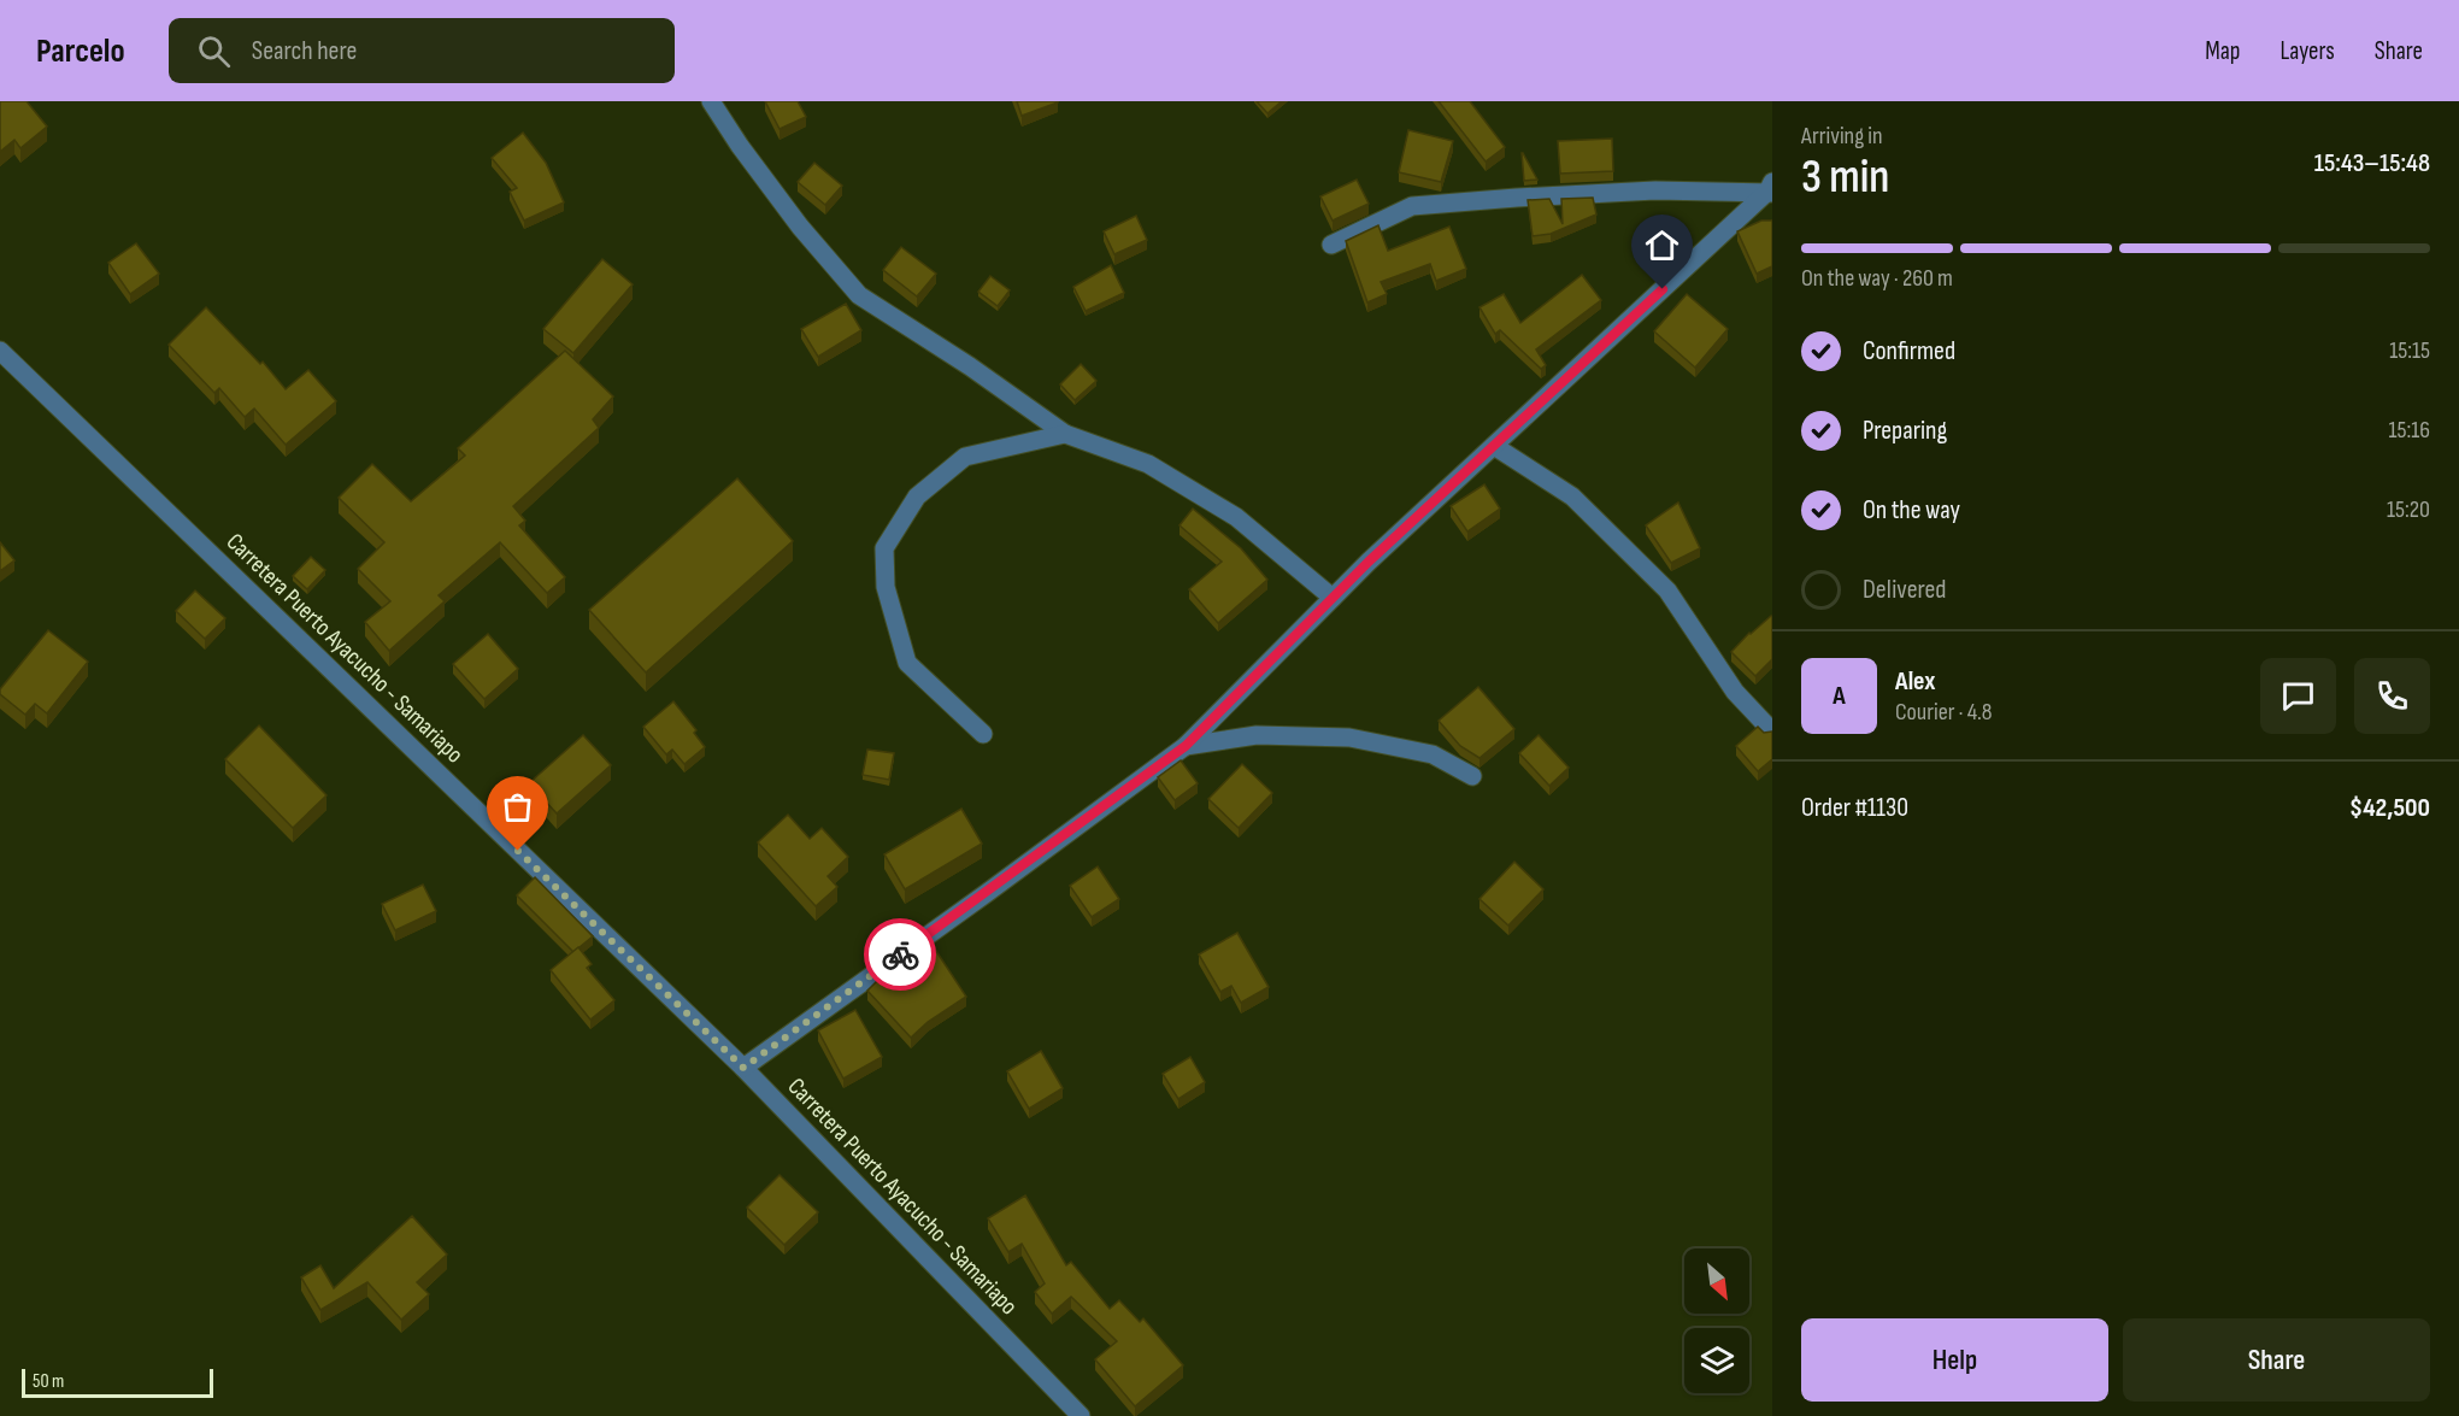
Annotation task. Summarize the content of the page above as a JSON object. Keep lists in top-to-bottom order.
{
  "streets": {
    "street": ["Carretera Puerto Ayacucho - Samariapo"]
  },
  "scale_bar": "50 m",
  "north": "bottom right",
  "page": {
    "header": "Parcelo",
    "search": "Search here",
    "nav": ["Map", "Layers", "Share"],
    "heading": ["3 min", "Arriving in", "15:43–15:48"],
    "panel": [
      "Alex",
      "Courier · 4.8",
      "Order #1130",
      "$42,500"
    ],
    "bar": "On the way · 260 m",
    "list": [
      ["Confirmed", "15:15"],
      ["Preparing", "15:16"],
      ["On the way", "15:20"],
      "Delivered"
    ],
    "round": "A",
    "buttons": ["Help", "Share"],
    "scale": "50 m"
  }
}
